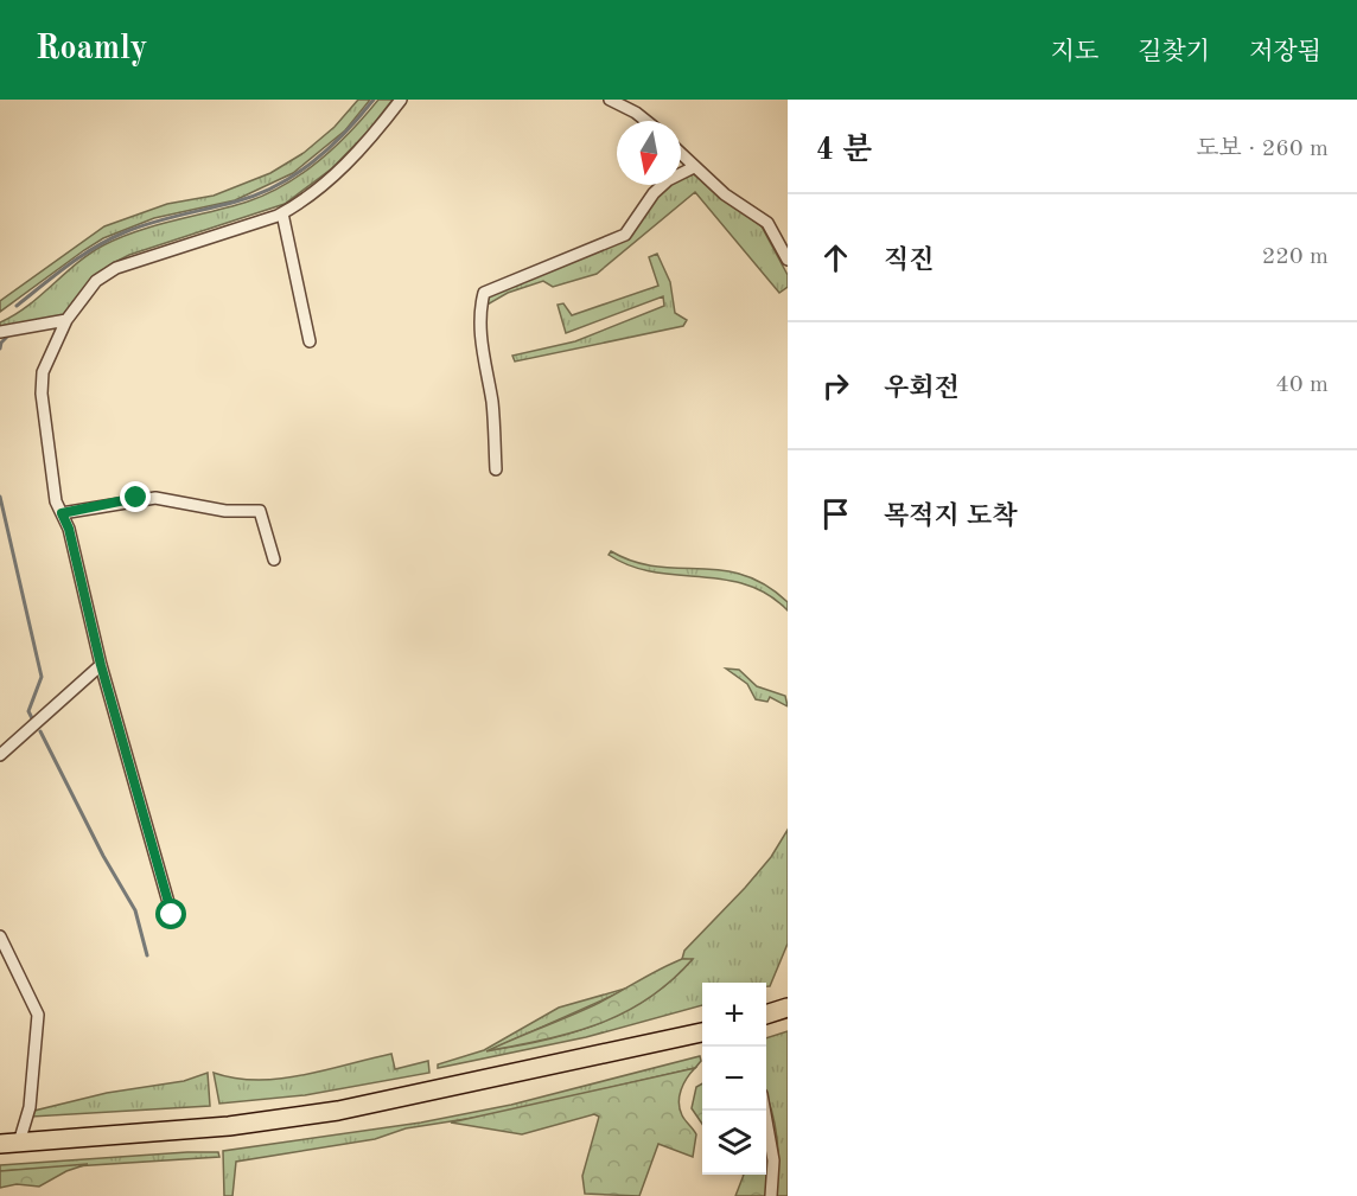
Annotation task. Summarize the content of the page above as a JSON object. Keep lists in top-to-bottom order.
{
  "north": "bottom",
  "page": {
    "header": "Roamly",
    "nav": ["지도", "길찾기", "저장됨"],
    "heading": ["4 분", "도보 · 260 m"],
    "list": [
      ["직진", "220 m"],
      ["우회전", "40 m"],
      "목적지 도착"
    ],
    "map_buttons": ["+", "−"]
  }
}
